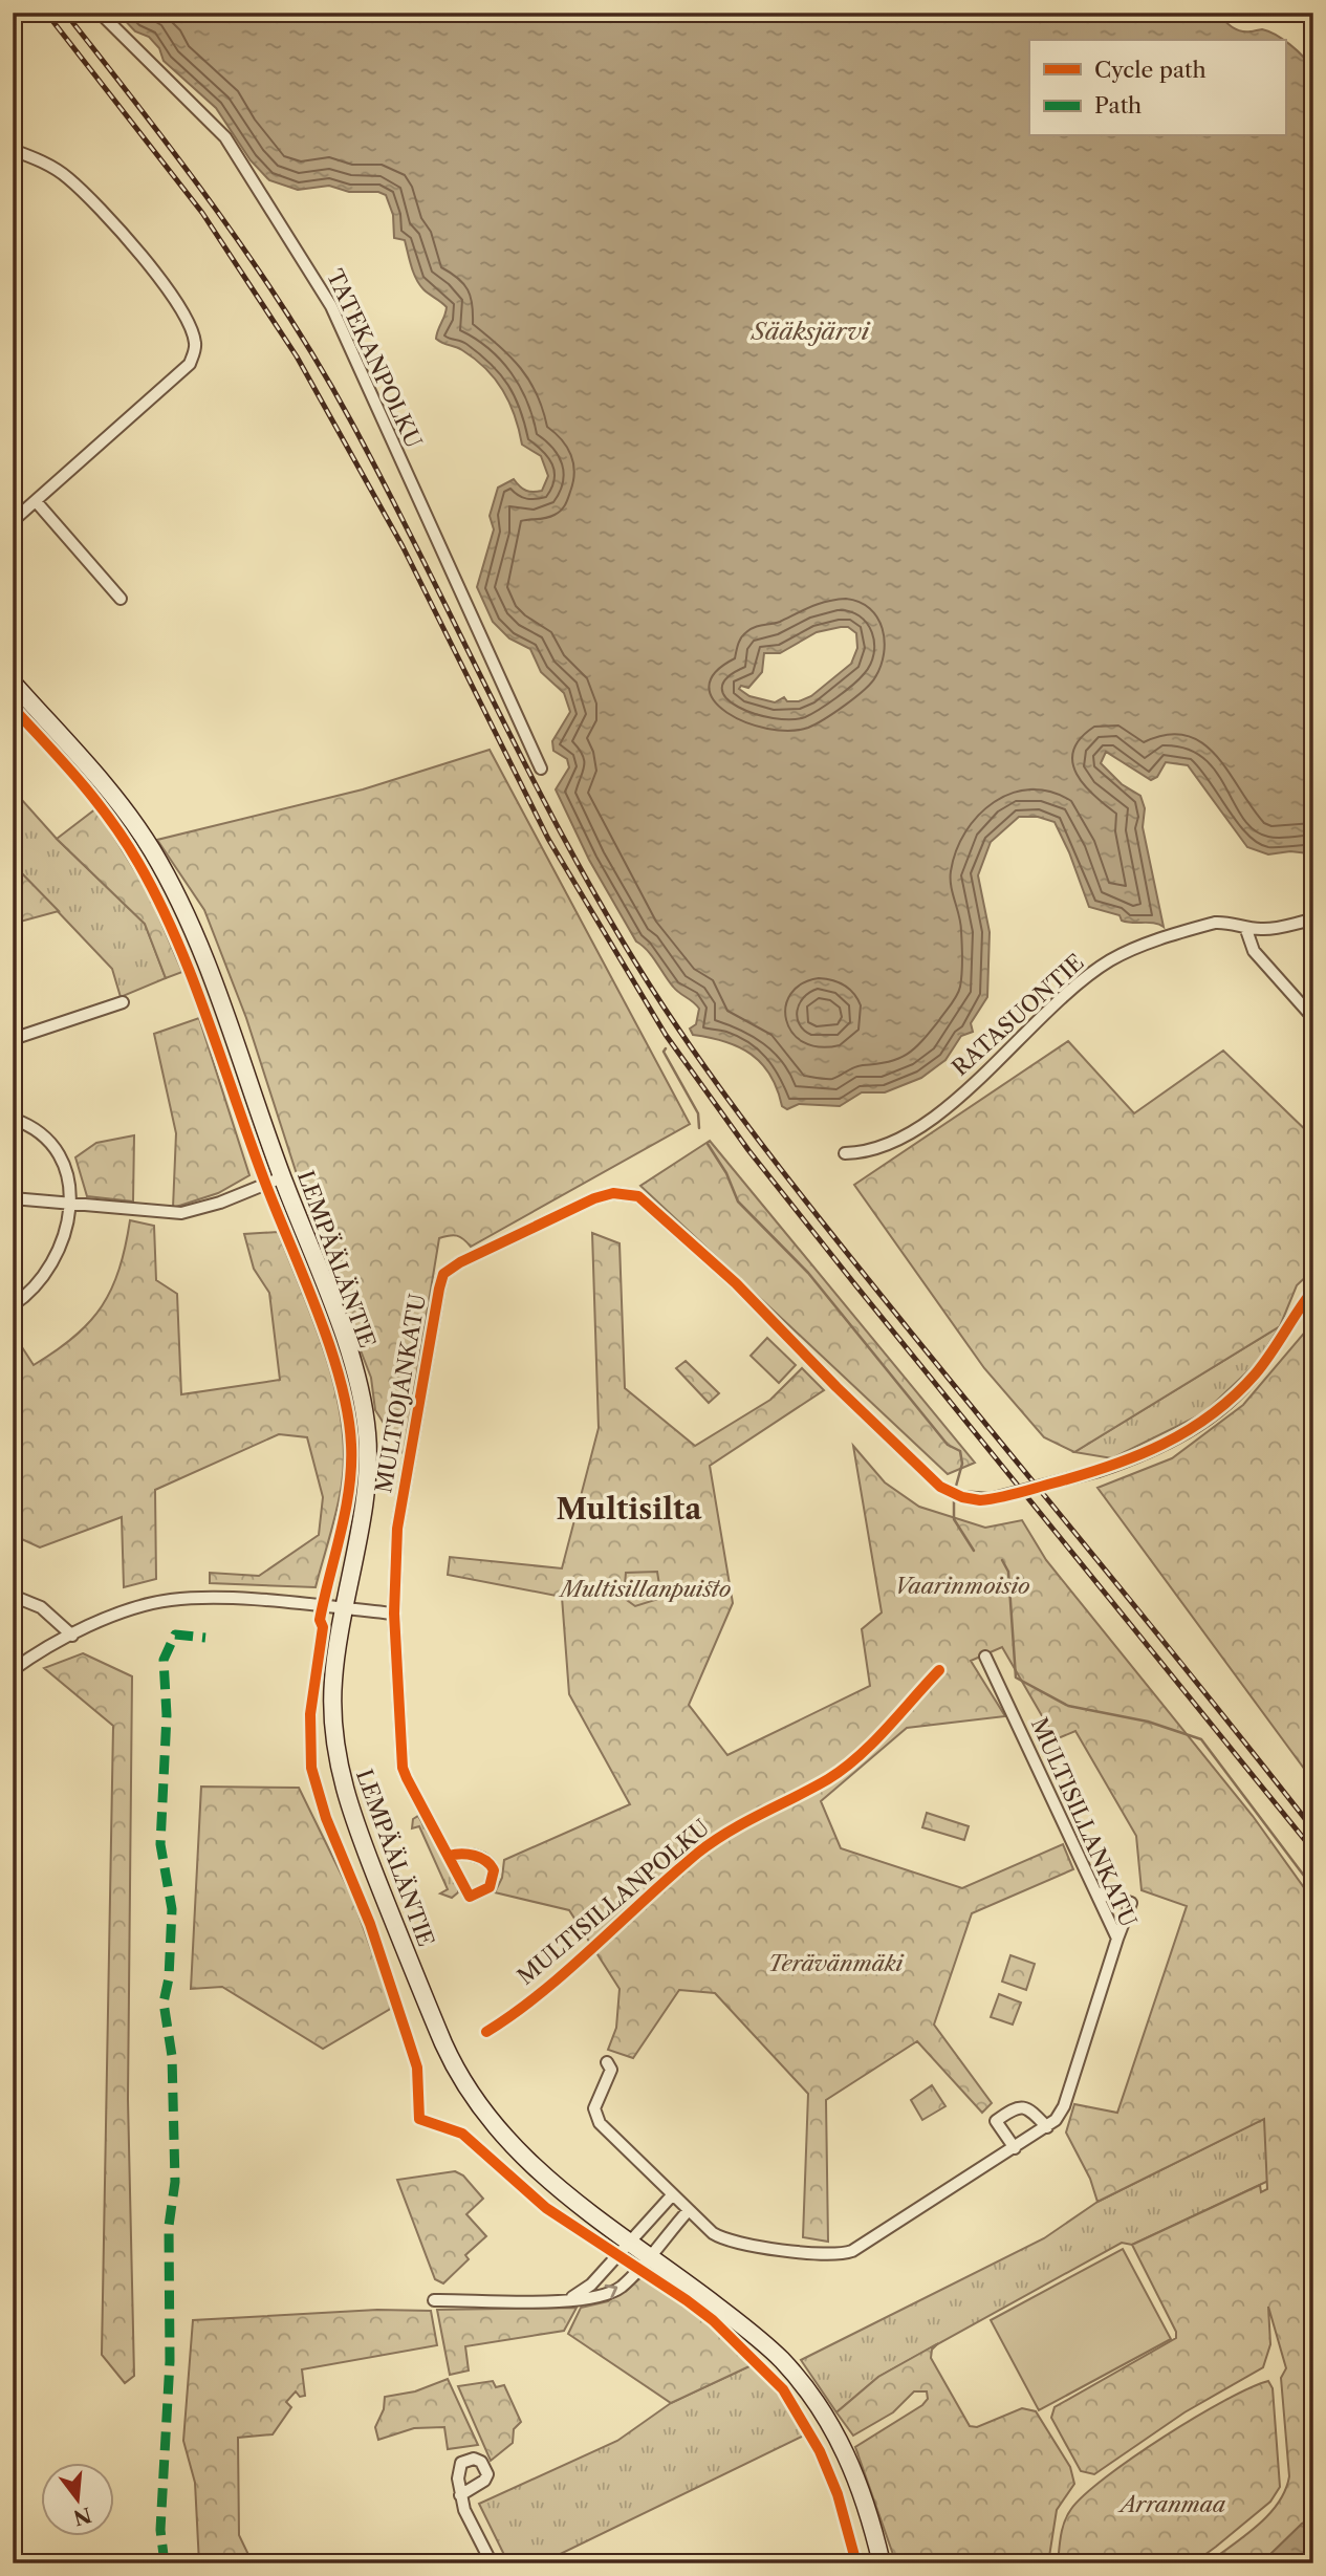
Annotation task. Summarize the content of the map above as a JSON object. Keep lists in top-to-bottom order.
{
  "streets": {
    "main road": ["LEMPÄÄLÄNTIE"],
    "street": [
      "TATEKANPOLKU",
      "RATASUONTIE",
      "MULTIOJANKATU",
      "MULTISILLANKATU"
    ],
    "cycle path": ["MULTISILLANPOLKU"]
  },
  "districts": ["Multisilta"],
  "water": ["Sääksjärvi"],
  "parks": [
    "Vaarinmoisio",
    "Multisillanpuisto",
    "Terävänmäki",
    "Arranmaa"
  ],
  "legend": ["Cycle path", "Path"],
  "north": "bottom"
}
